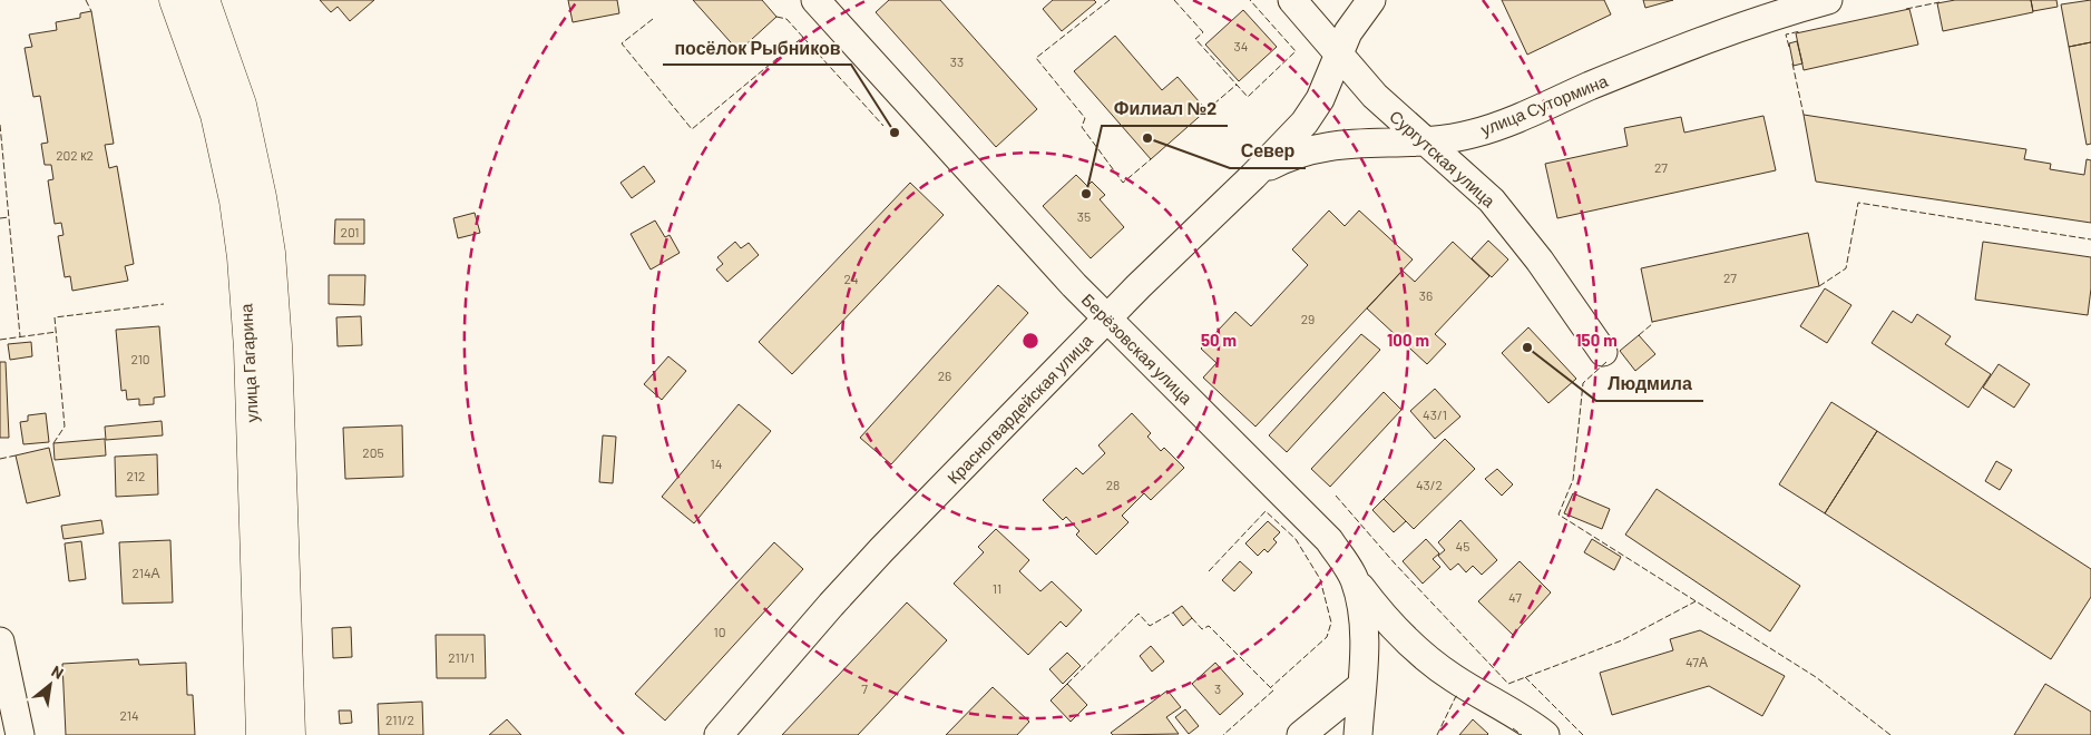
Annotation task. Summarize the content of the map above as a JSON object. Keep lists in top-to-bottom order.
{
  "streets": {
    "main road": ["улица Гагарина"],
    "street": [
      "улица Сутормина",
      "Сургутская улица",
      "Берёзовская улица",
      "Красногвардейская улица"
    ]
  },
  "crossings": [
    ["улица Сутормина", "Сургутская улица"],
    ["улица Сутормина", "Красногвардейская улица"],
    ["Сургутская улица", "Красногвардейская улица"],
    ["Берёзовская улица", "Красногвардейская улица"]
  ],
  "places": [
    "посёлок Рыбников",
    "Север",
    "Филиал №2",
    "Людмила"
  ],
  "house_numbers": [
    "34",
    "33",
    "202 к2",
    "27",
    "35",
    "201",
    "27",
    "24",
    "36",
    "29",
    "210",
    "26",
    "43/1",
    "205",
    "14",
    "212",
    "28",
    "43/2",
    "45",
    "214А",
    "11",
    "47",
    "10",
    "211/1",
    "47А",
    "7",
    "3",
    "214",
    "211/2"
  ],
  "north": "top right",
  "rings": ["50 m", "100 m", "150 m"]
}
